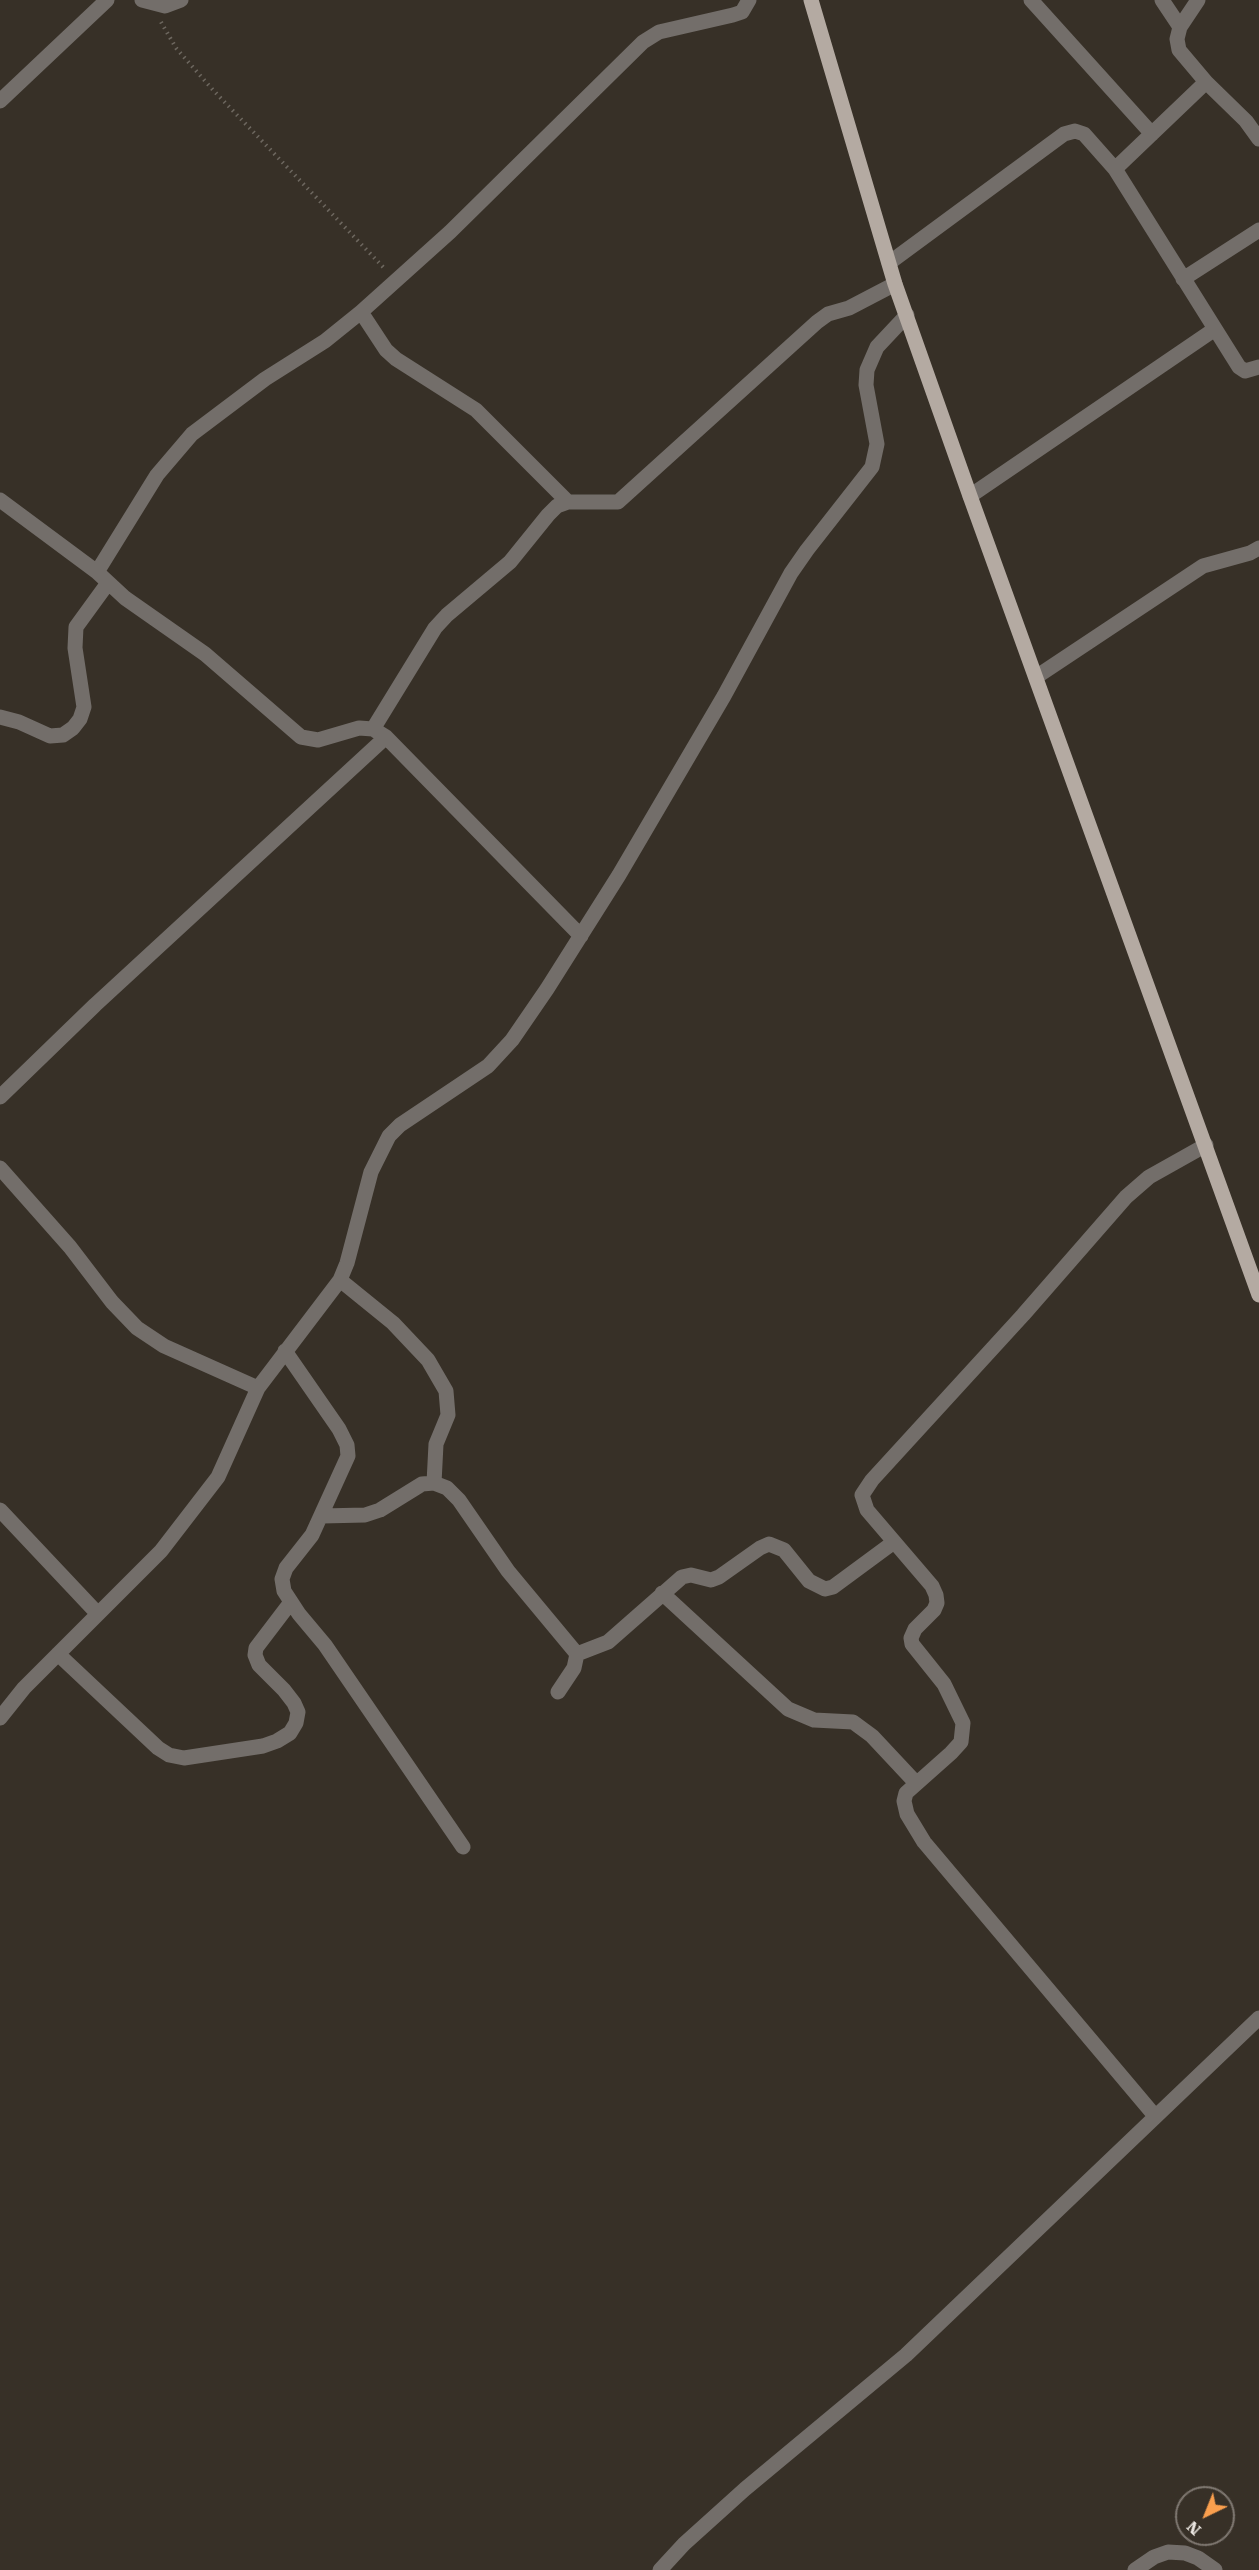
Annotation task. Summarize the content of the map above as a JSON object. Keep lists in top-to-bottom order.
{
  "north": "bottom left"
}
